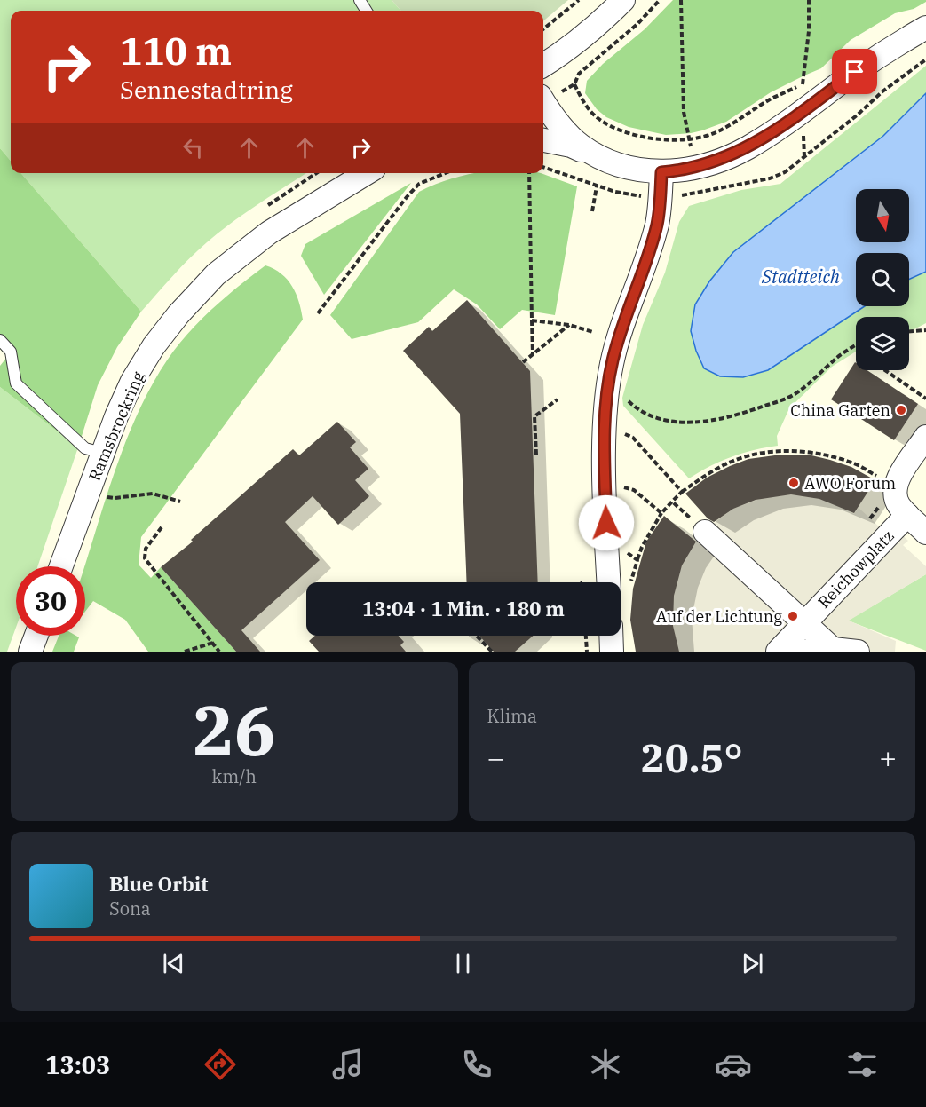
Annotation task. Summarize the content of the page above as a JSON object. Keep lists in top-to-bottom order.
{
  "streets": {
    "street": ["Ramsbrockring", "Reichowplatz"]
  },
  "water": ["Stadtteich"],
  "places": ["China Garten", "AWO Forum", "Auf der Lichtung"],
  "north": "bottom",
  "page": {
    "turn": ["110 m", "Sennestadtring"],
    "limit": "30",
    "trip": "13:04 · 1 Min. · 180 m",
    "tile": [
      ["26", "km/h"],
      "Klima"
    ],
    "heat": ["−", "20.5°", "+"],
    "song": ["Blue Orbit", "Sona"],
    "tabs": "13:03"
  }
}
